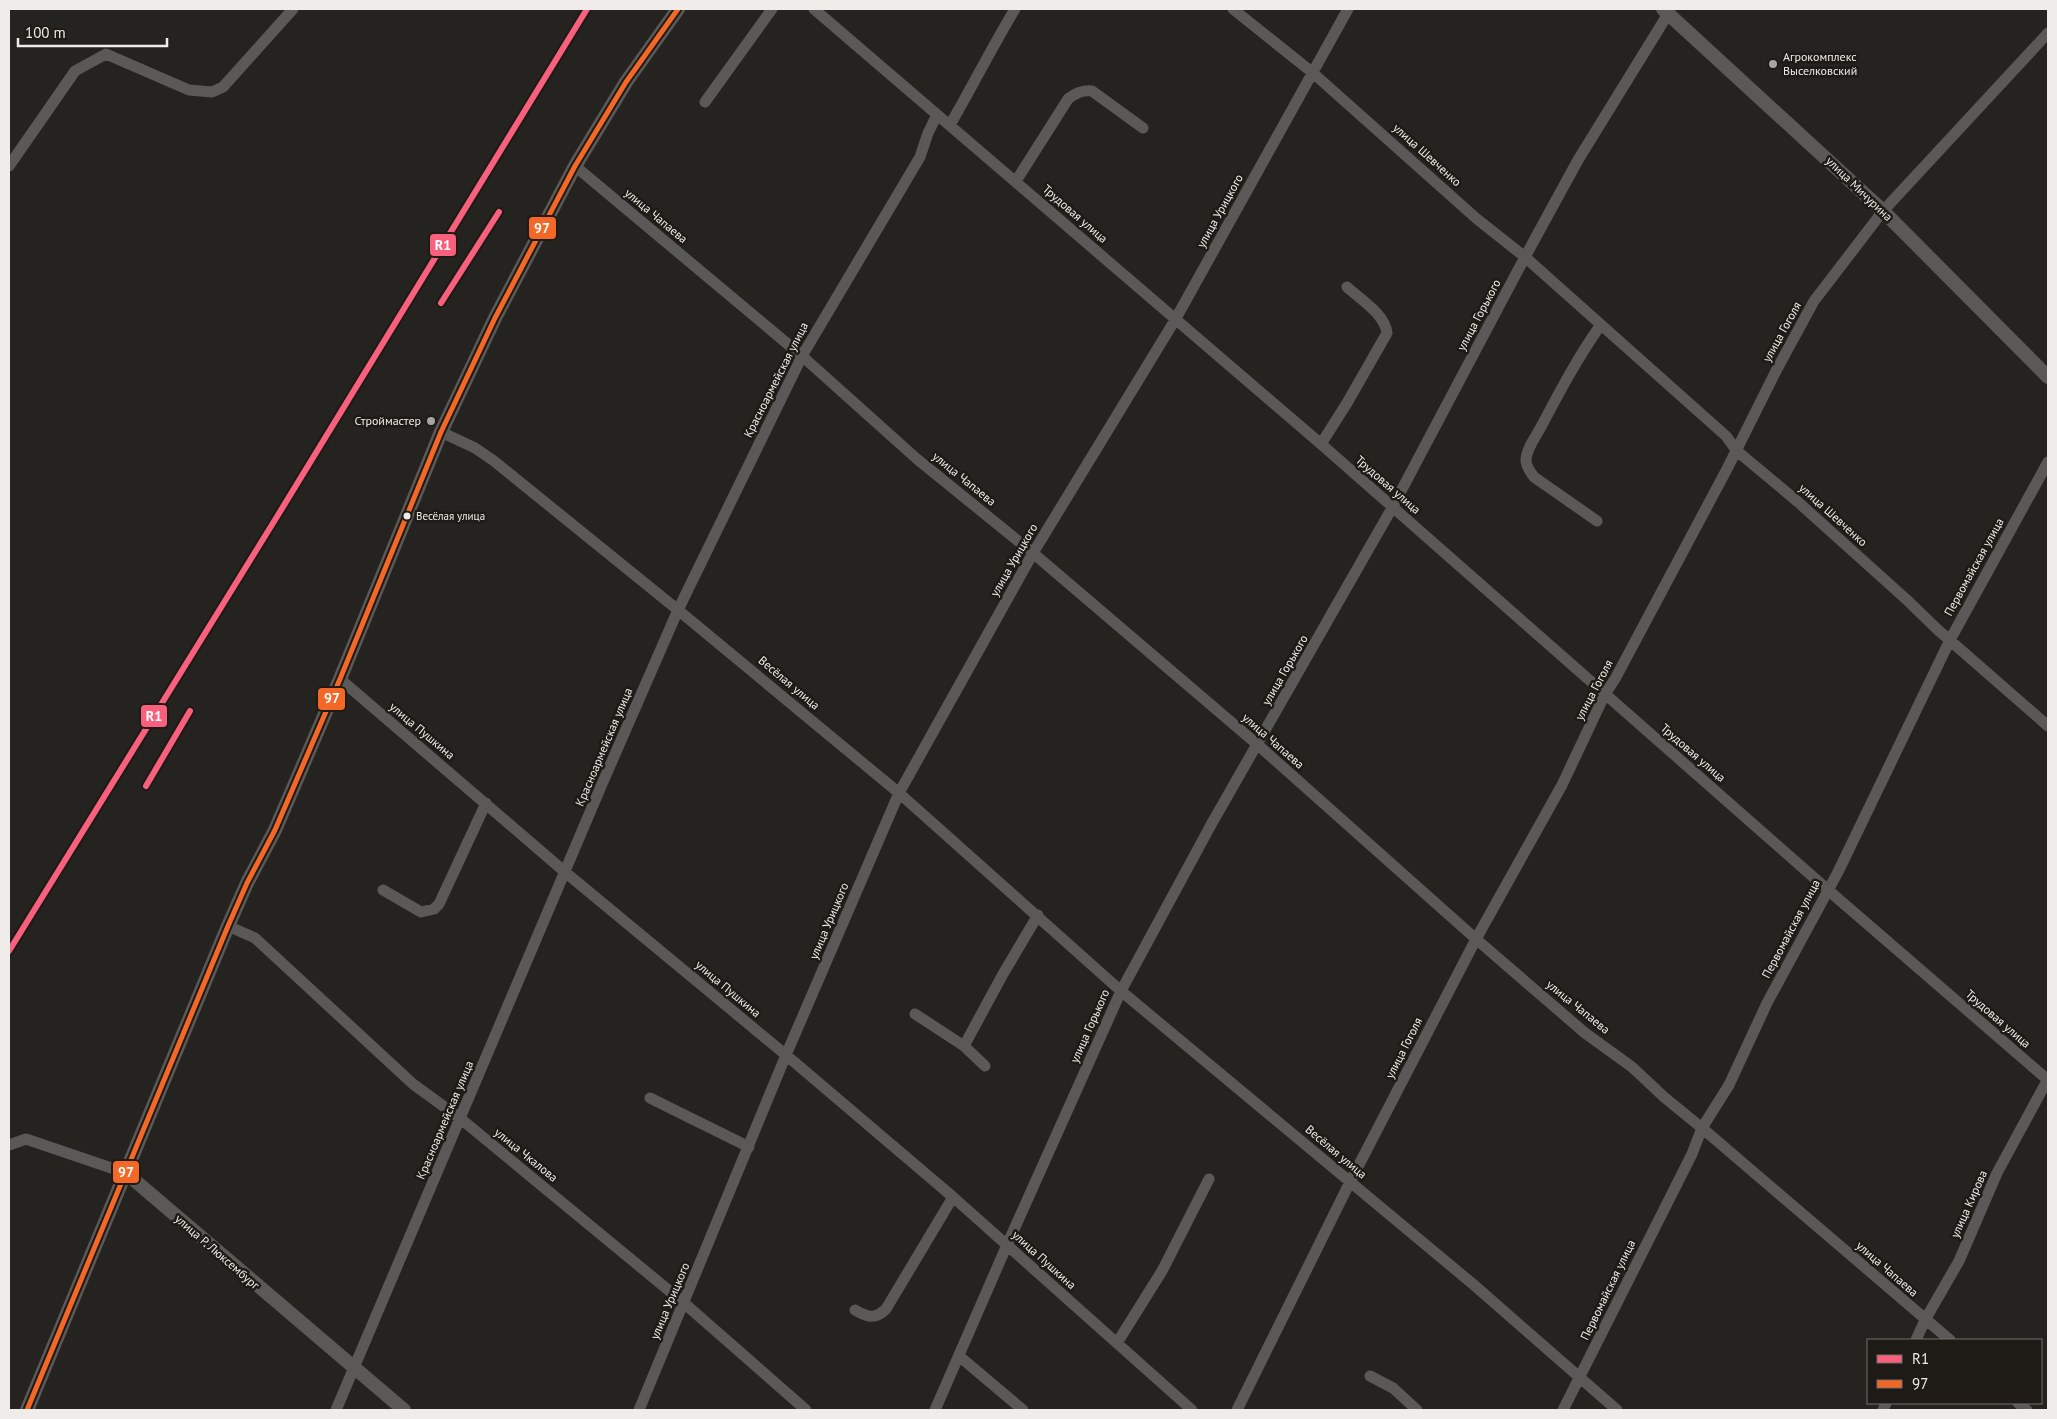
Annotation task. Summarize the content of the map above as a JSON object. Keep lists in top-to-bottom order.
{
  "streets": {
    "street": [
      "улица Шевченко",
      "улица Мичурина",
      "улица Урицкого",
      "Трудовая улица",
      "улица Чапаева",
      "улица Горького",
      "улица Гоголя",
      "Красноармейская улица",
      "Первомайская улица",
      "Весёлая улица",
      "улица Пушкина",
      "улица Чкалова",
      "улица Кирова",
      "улица Р. Люксембург"
    ]
  },
  "crossings": [
    ["улица Шевченко", "улица Урицкого"],
    ["улица Шевченко", "улица Горького"],
    ["улица Шевченко", "улица Гоголя"],
    ["улица Шевченко", "Первомайская улица"],
    ["улица Мичурина", "улица Горького"],
    ["улица Мичурина", "улица Гоголя"],
    ["улица Урицкого", "Трудовая улица"],
    ["улица Урицкого", "улица Чапаева"],
    ["улица Урицкого", "Весёлая улица"],
    ["улица Урицкого", "улица Пушкина"],
    ["улица Урицкого", "улица Чкалова"],
    ["Трудовая улица", "улица Горького"],
    ["Трудовая улица", "улица Гоголя"],
    ["Трудовая улица", "Красноармейская улица"],
    ["Трудовая улица", "Первомайская улица"],
    ["Трудовая улица", "улица Кирова"],
    ["улица Чапаева", "улица Горького"],
    ["улица Чапаева", "улица Гоголя"],
    ["улица Чапаева", "Красноармейская улица"],
    ["улица Чапаева", "Первомайская улица"],
    ["улица Чапаева", "улица Кирова"],
    ["улица Горького", "Весёлая улица"],
    ["улица Горького", "улица Пушкина"],
    ["улица Гоголя", "Весёлая улица"],
    ["Красноармейская улица", "Весёлая улица"],
    ["Красноармейская улица", "улица Пушкина"],
    ["Красноармейская улица", "улица Чкалова"],
    ["Красноармейская улица", "улица Р. Люксембург"],
    ["Первомайская улица", "Весёлая улица"]
  ],
  "places": ["Агрокомплекс Выселковский", "Строймастер", "Весёлая улица"],
  "lines": ["transit line R1", "transit line 97"],
  "legend": ["R1", "97"],
  "scale_bar": "100 m"
}
